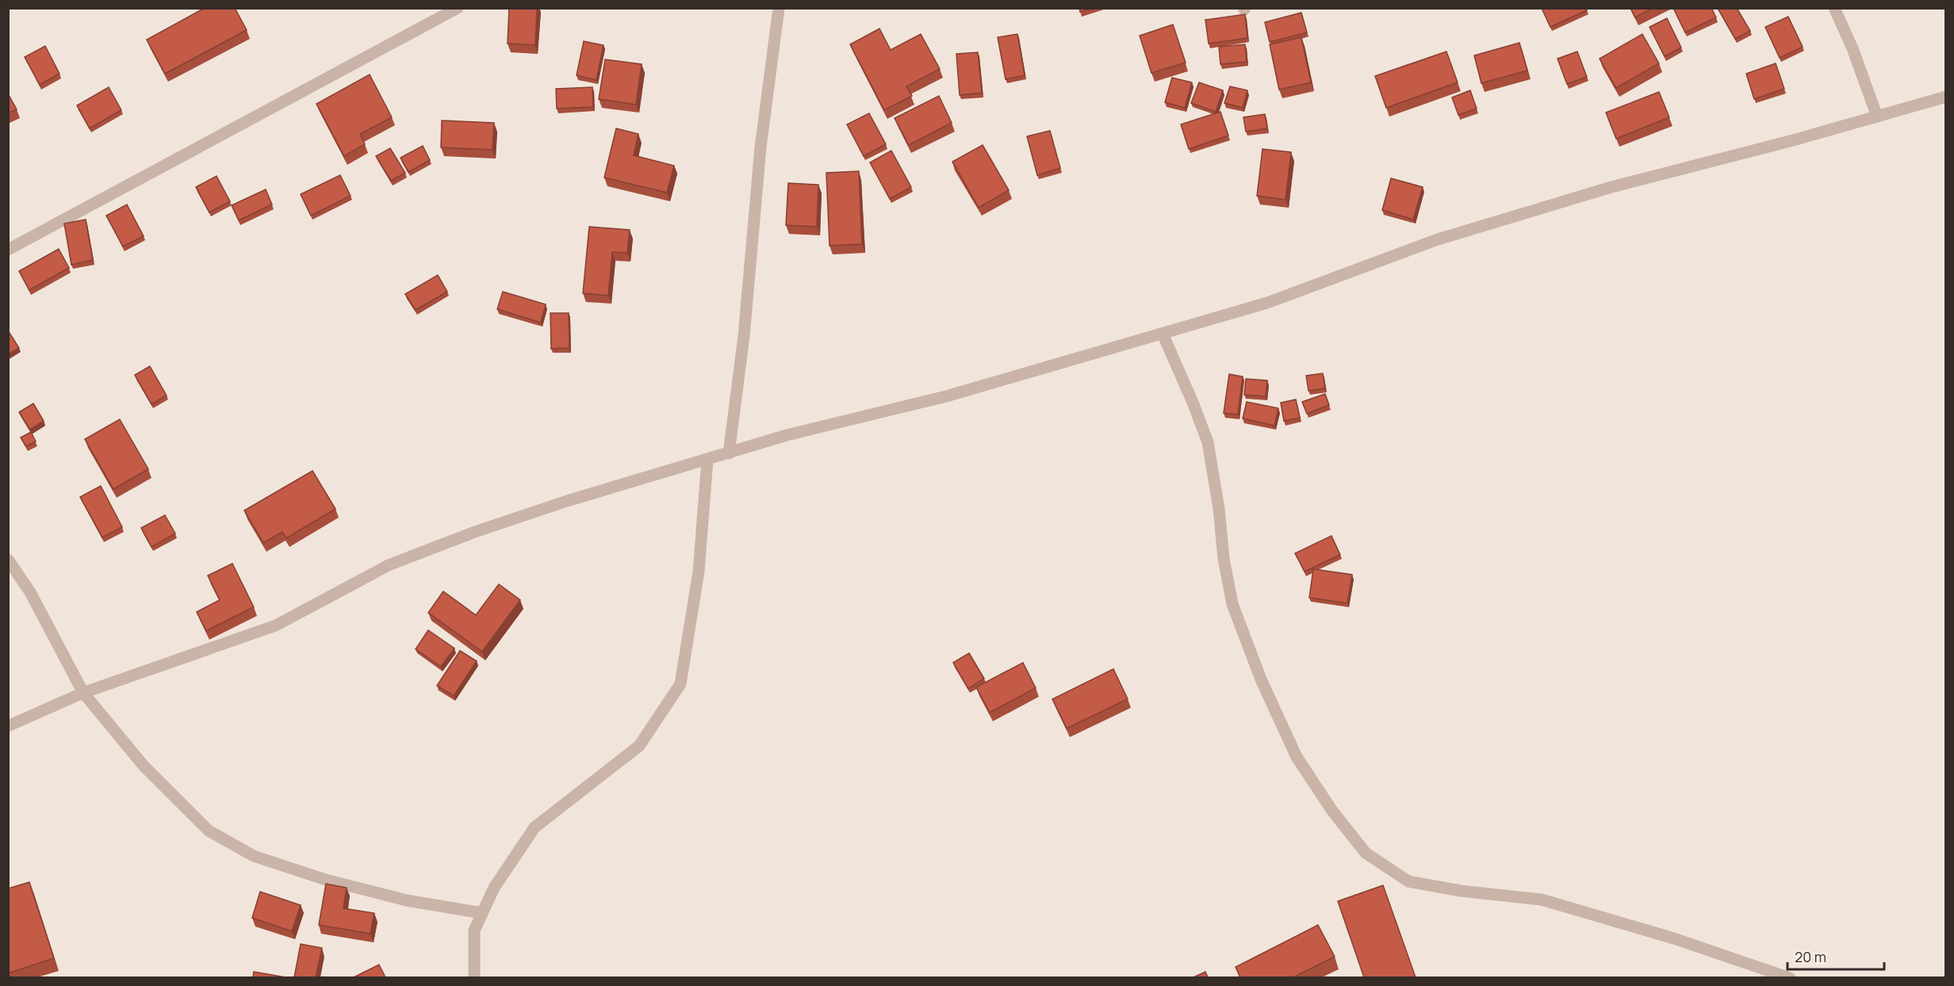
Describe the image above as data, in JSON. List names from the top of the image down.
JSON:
{
  "scale_bar": "20 m"
}
